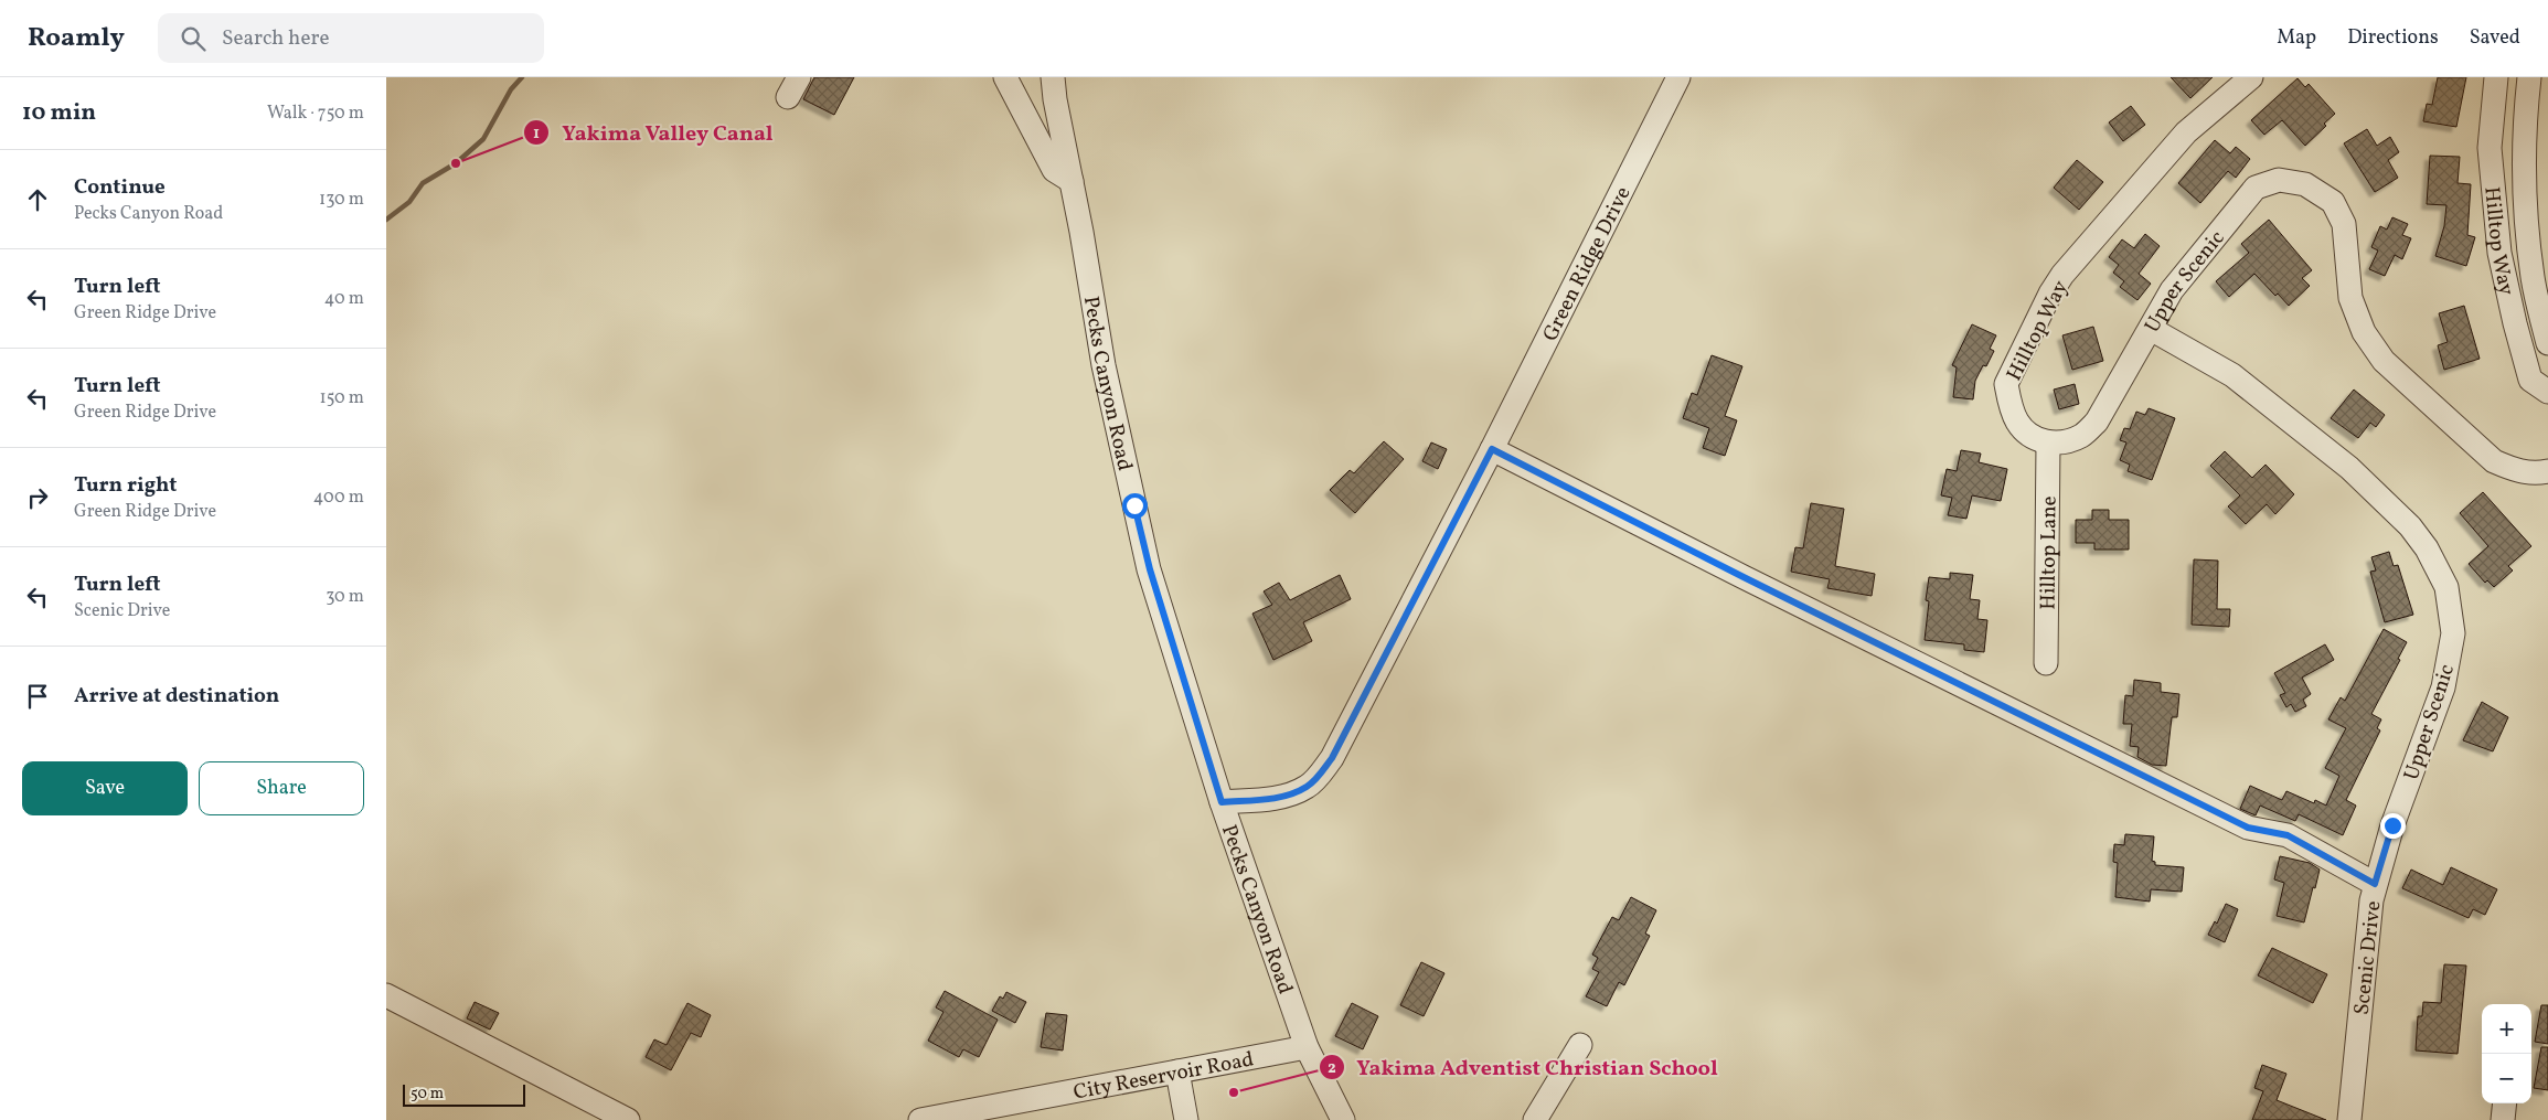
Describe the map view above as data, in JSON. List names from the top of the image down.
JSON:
{
  "streets": {
    "street": [
      "Hilltop Way",
      "Green Ridge Drive",
      "Upper Scenic",
      "Pecks Canyon Road",
      "Hilltop Lane",
      "Scenic Drive",
      "City Reservoir Road"
    ]
  },
  "crossings": [
    ["Hilltop Way", "Hilltop Lane"],
    ["Green Ridge Drive", "Pecks Canyon Road"],
    ["Upper Scenic", "Scenic Drive"],
    ["Pecks Canyon Road", "City Reservoir Road"]
  ],
  "places": ["Yakima Valley Canal", "Yakima Adventist Christian School"],
  "scale_bar": "50 m",
  "page": {
    "header": "Roamly",
    "search": "Search here",
    "nav": ["Map", "Directions", "Saved"],
    "heading": ["10 min", "Walk · 750 m"],
    "list": [
      ["Continue", "Pecks Canyon Road", "130 m"],
      ["Turn left", "Green Ridge Drive", "40 m"],
      ["Turn left", "Green Ridge Drive", "150 m"],
      ["Turn right", "Green Ridge Drive", "400 m"],
      ["Turn left", "Scenic Drive", "30 m"],
      "Arrive at destination"
    ],
    "buttons": ["Save", "Share"],
    "map_buttons": ["+", "−"],
    "scale": "50 m"
  }
}
